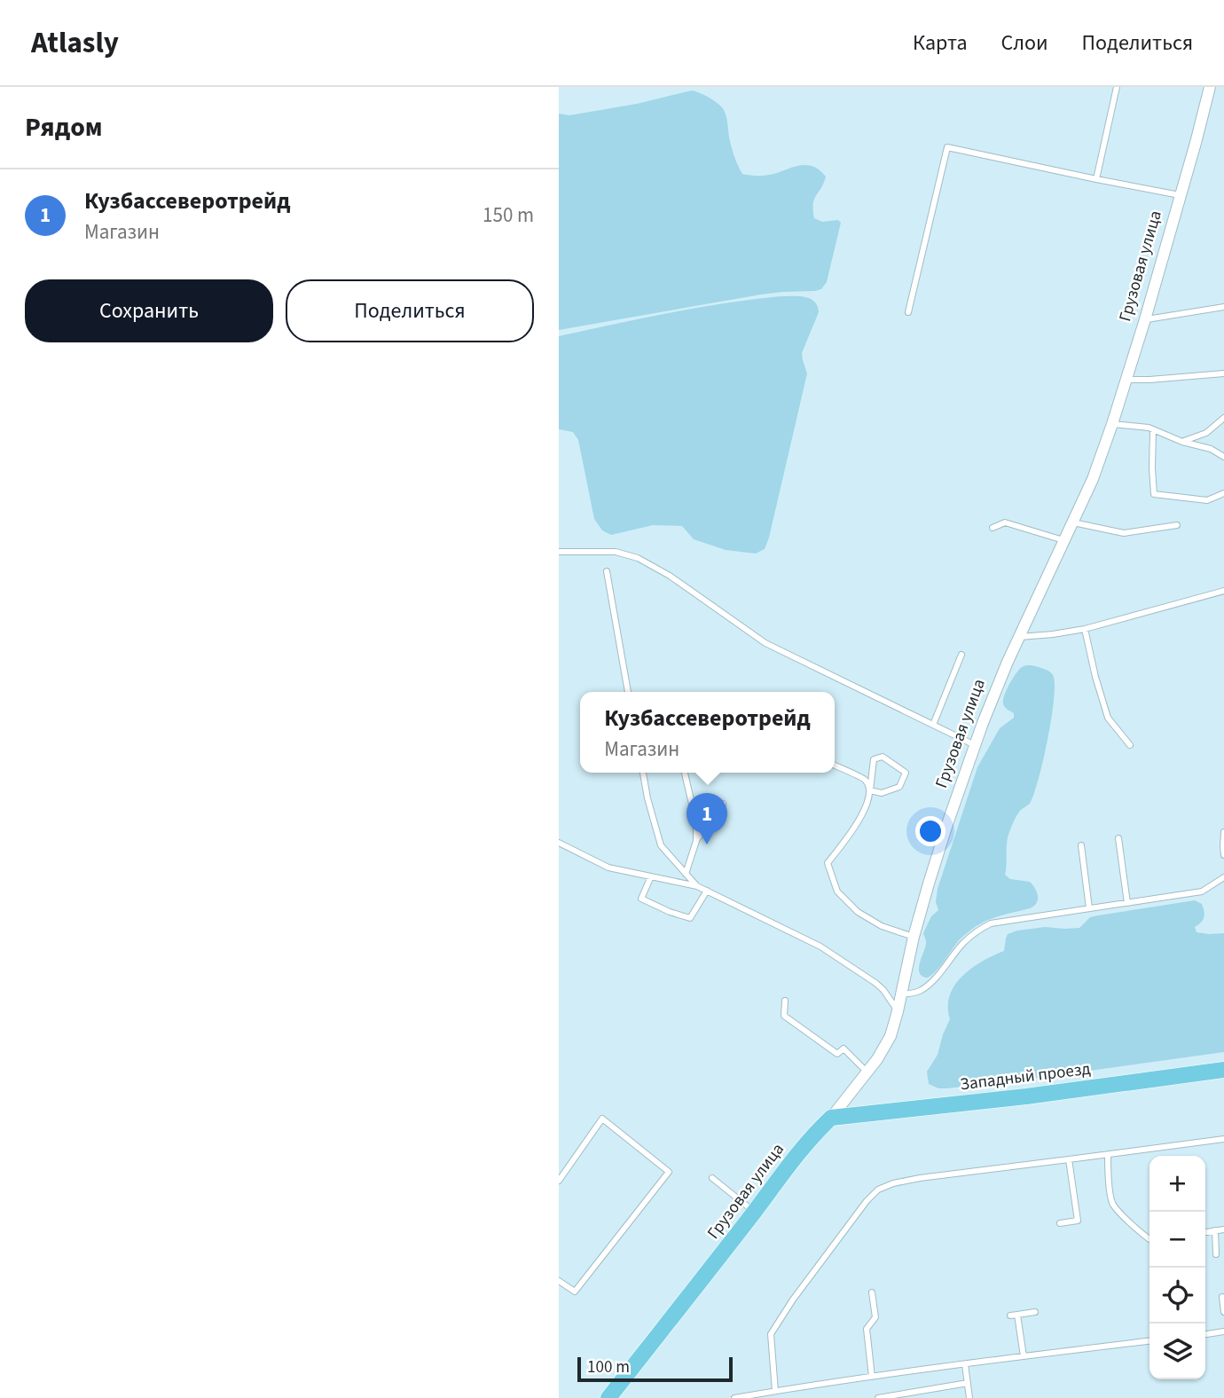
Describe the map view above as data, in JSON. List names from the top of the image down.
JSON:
{
  "streets": {
    "main road": ["Грузовая улица", "Западный проезд"]
  },
  "crossings": [
    ["Грузовая улица", "Западный проезд"]
  ],
  "scale_bar": "100 m",
  "page": {
    "header": "Atlasly",
    "nav": ["Карта", "Слои", "Поделиться"],
    "heading": "Рядом",
    "list": [
      {
        "mark": "1",
        "name": "Кузбассеверотрейд",
        "note": "Магазин",
        "value": "150 m"
      }
    ],
    "buttons": ["Сохранить", "Поделиться"],
    "popup": ["Кузбассеверотрейд", "Магазин"],
    "pins": "1",
    "map_buttons": ["+", "−"],
    "scale": "100 m"
  }
}
